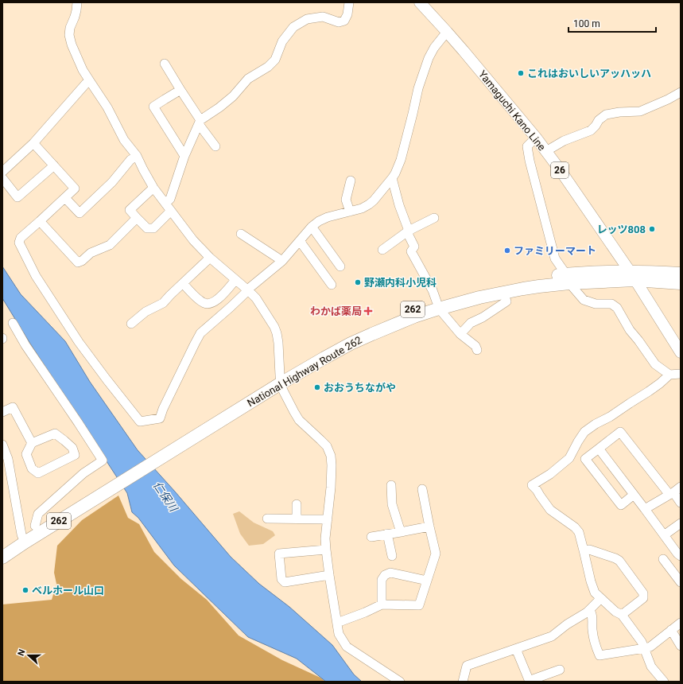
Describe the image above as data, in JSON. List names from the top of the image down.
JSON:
{
  "streets": {
    "highway": ["262", "National Highway Route 262"],
    "main road": ["Yamaguchi Kano Line", "26"]
  },
  "crossings": [
    ["Yamaguchi Kano Line", "National Highway Route 262"]
  ],
  "water": ["仁保川"],
  "places": {
    "other": [
      "これはおいしいアッハッハ",
      "レッツ808",
      "ファミリーマート",
      "野瀬内科小児科",
      "おおうちながや",
      "ベルホール山口"
    ],
    "health": ["わかば薬局"]
  },
  "scale_bar": "100 m",
  "north": "left"
}
